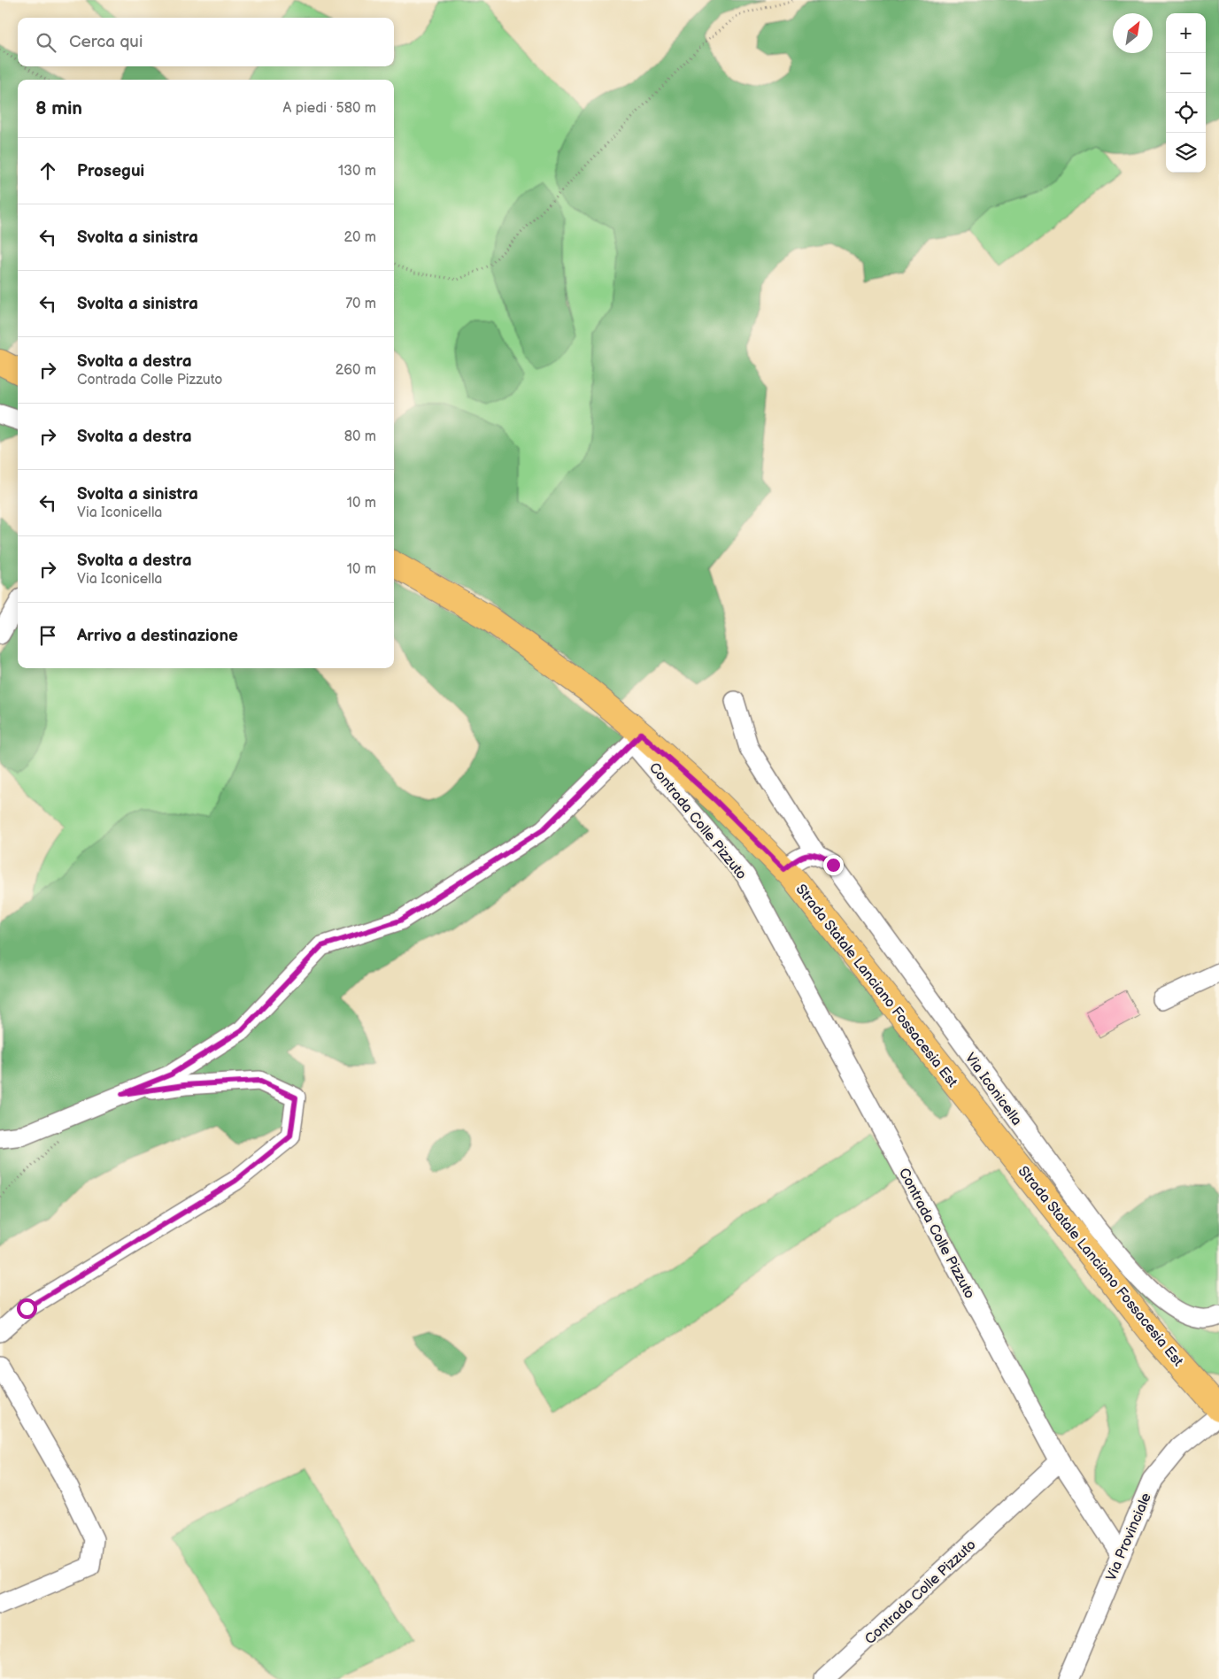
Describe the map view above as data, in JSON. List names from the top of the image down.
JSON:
{
  "streets": {
    "main road": ["Strada Statale Lanciano Fossacesia Est"],
    "street": ["Contrada Colle Pizzuto", "Via Iconicella", "Via Provinciale"]
  },
  "crossings": [
    ["Contrada Colle Pizzuto", "Strada Statale Lanciano Fossacesia Est"]
  ],
  "north": "top right",
  "page": {
    "map_buttons": ["+", "−"],
    "search": "Cerca qui",
    "heading": ["8 min", "A piedi · 580 m"],
    "list": [
      ["Prosegui", "130 m"],
      ["Svolta a sinistra", "20 m"],
      ["Svolta a sinistra", "70 m"],
      ["Svolta a destra", "Contrada Colle Pizzuto", "260 m"],
      ["Svolta a destra", "80 m"],
      ["Svolta a sinistra", "Via Iconicella", "10 m"],
      ["Svolta a destra", "Via Iconicella", "10 m"],
      "Arrivo a destinazione"
    ]
  }
}
